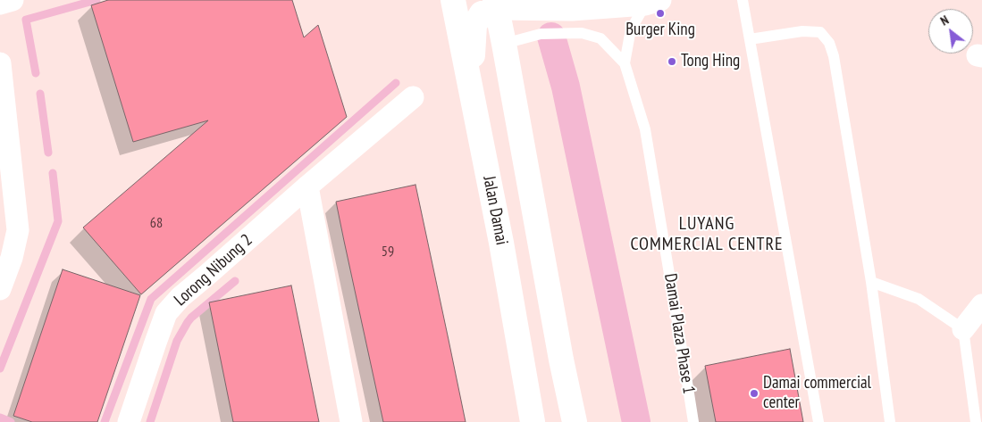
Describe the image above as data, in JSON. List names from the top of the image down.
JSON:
{
  "streets": {
    "main road": ["Jalan Damai"],
    "street": ["Lorong Nibung 2"],
    "lane": ["Damai Plaza Phase 1"]
  },
  "districts": ["LUYANG COMMERCIAL CENTRE"],
  "places": ["Burger King", "Tong Hing", "Damai commercial center"],
  "house_numbers": ["68", "59"],
  "north": "top left"
}
